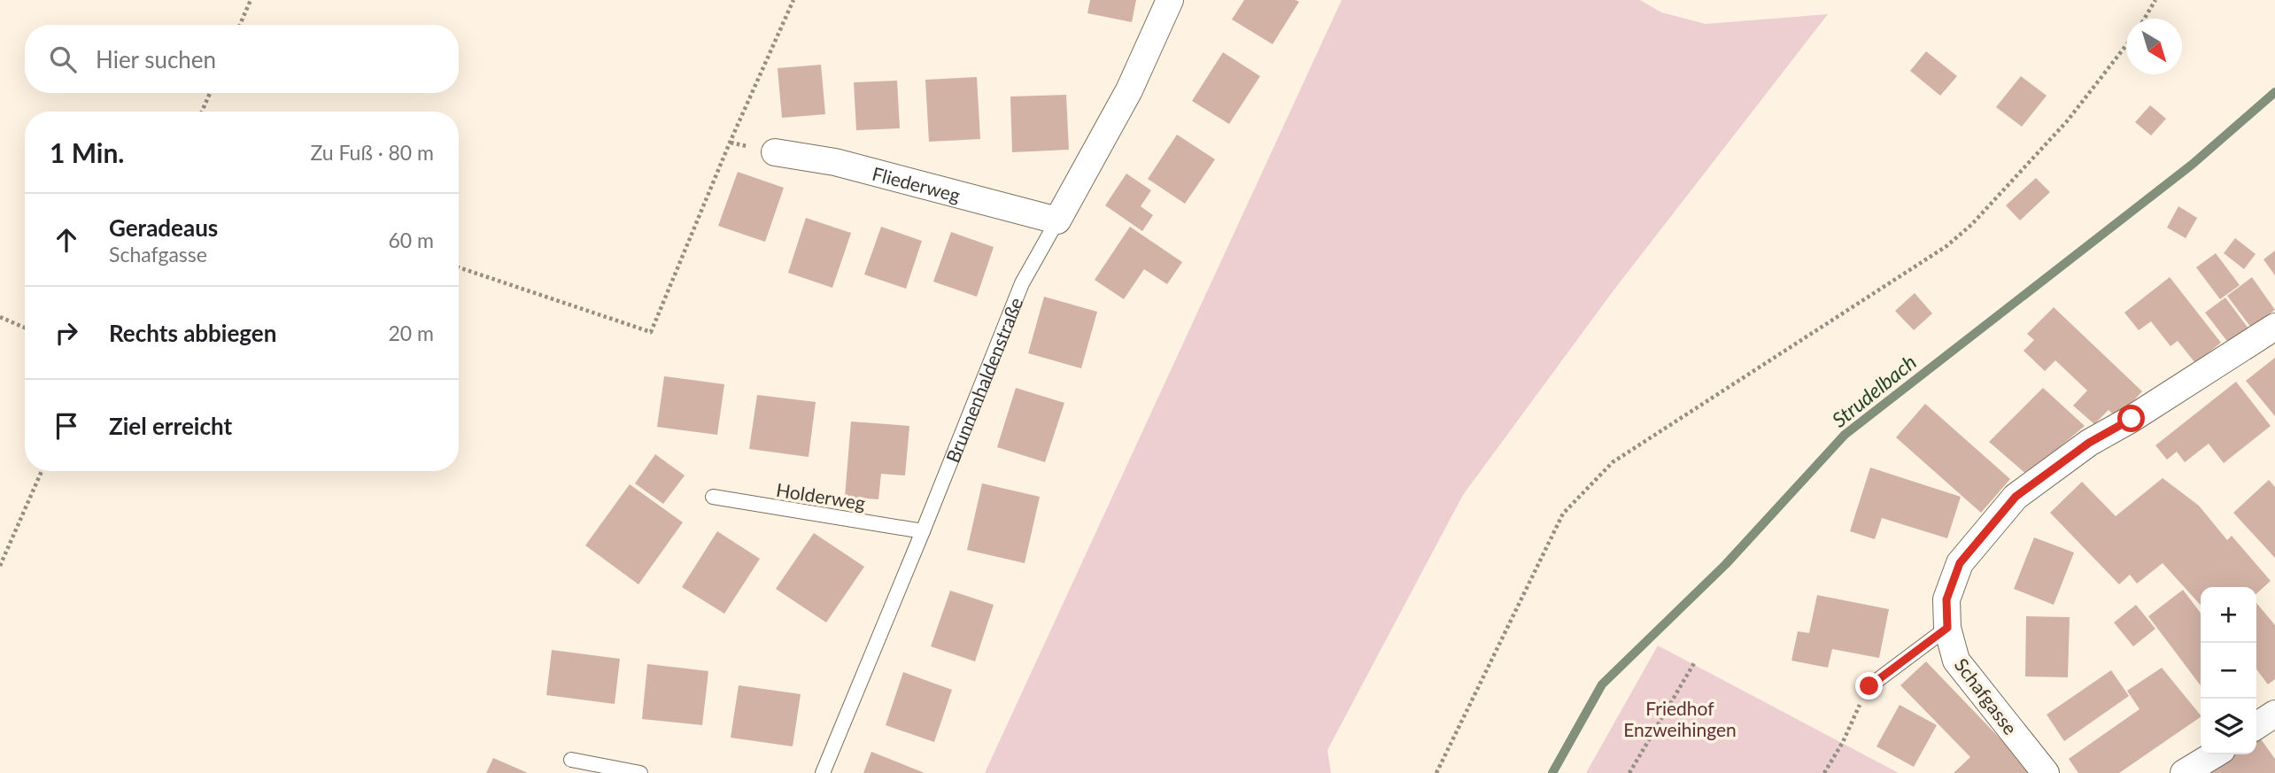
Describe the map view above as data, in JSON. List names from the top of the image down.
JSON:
{
  "streets": {
    "street": ["Fliederweg", "Brunnenhaldenstraße", "Schafgasse"],
    "lane": ["Holderweg"]
  },
  "crossings": [
    ["Fliederweg", "Brunnenhaldenstraße"],
    ["Brunnenhaldenstraße", "Holderweg"]
  ],
  "water": ["Strudelbach"],
  "parks": ["Friedhof Enzweihingen"],
  "north": "bottom right",
  "page": {
    "search": "Hier suchen",
    "heading": ["1 Min.", "Zu Fuß · 80 m"],
    "list": [
      ["Geradeaus", "Schafgasse", "60 m"],
      ["Rechts abbiegen", "20 m"],
      "Ziel erreicht"
    ],
    "map_buttons": ["+", "−"]
  }
}
